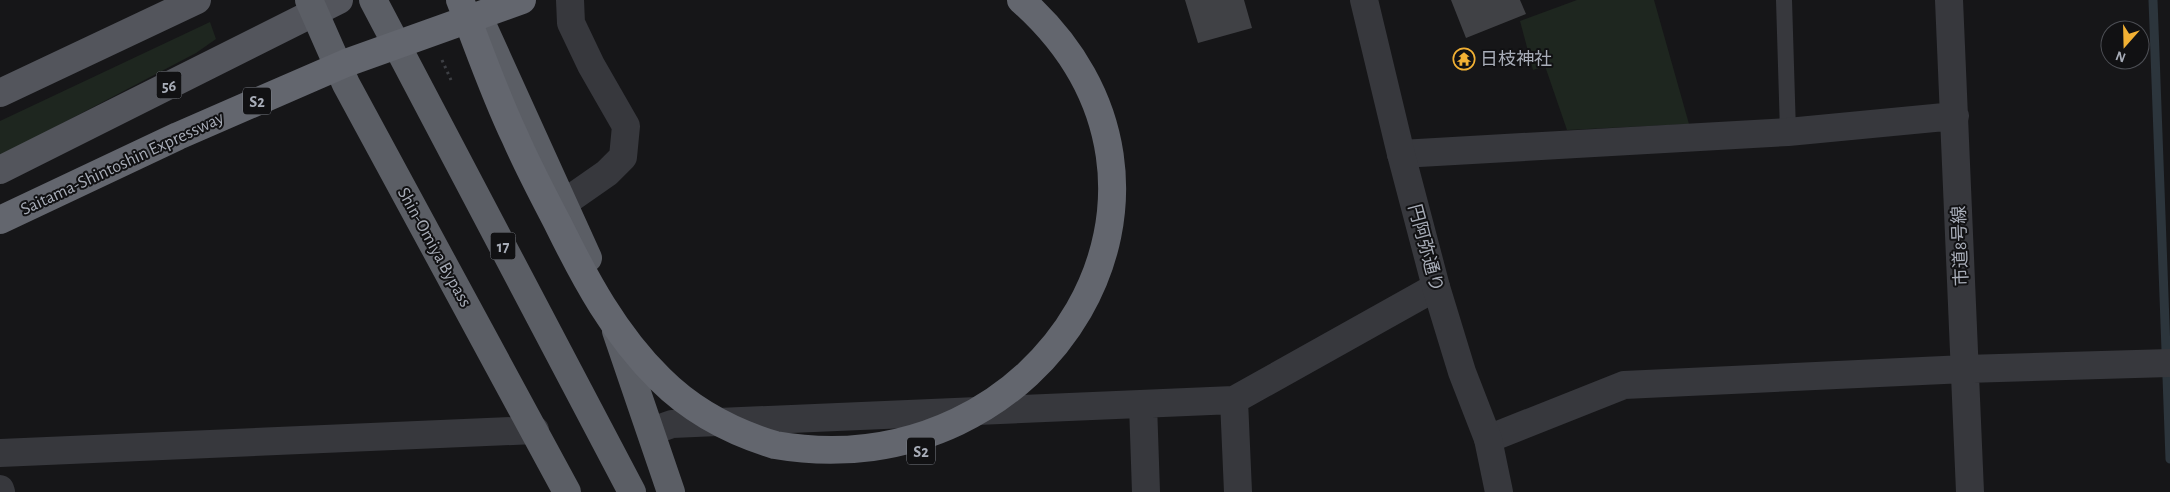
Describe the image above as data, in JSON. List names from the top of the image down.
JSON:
{
  "streets": {
    "highway": [
      "S2",
      "Saitama-Shintoshin Expressway",
      "17",
      "Shin-Omiya Bypass"
    ],
    "main road": ["56"],
    "street": ["市道8号線", "円阿弥通り"]
  },
  "crossings": [
    ["56", "Shin-Omiya Bypass"]
  ],
  "places": {
    "temple": ["日枝神社"]
  },
  "north": "bottom"
}
